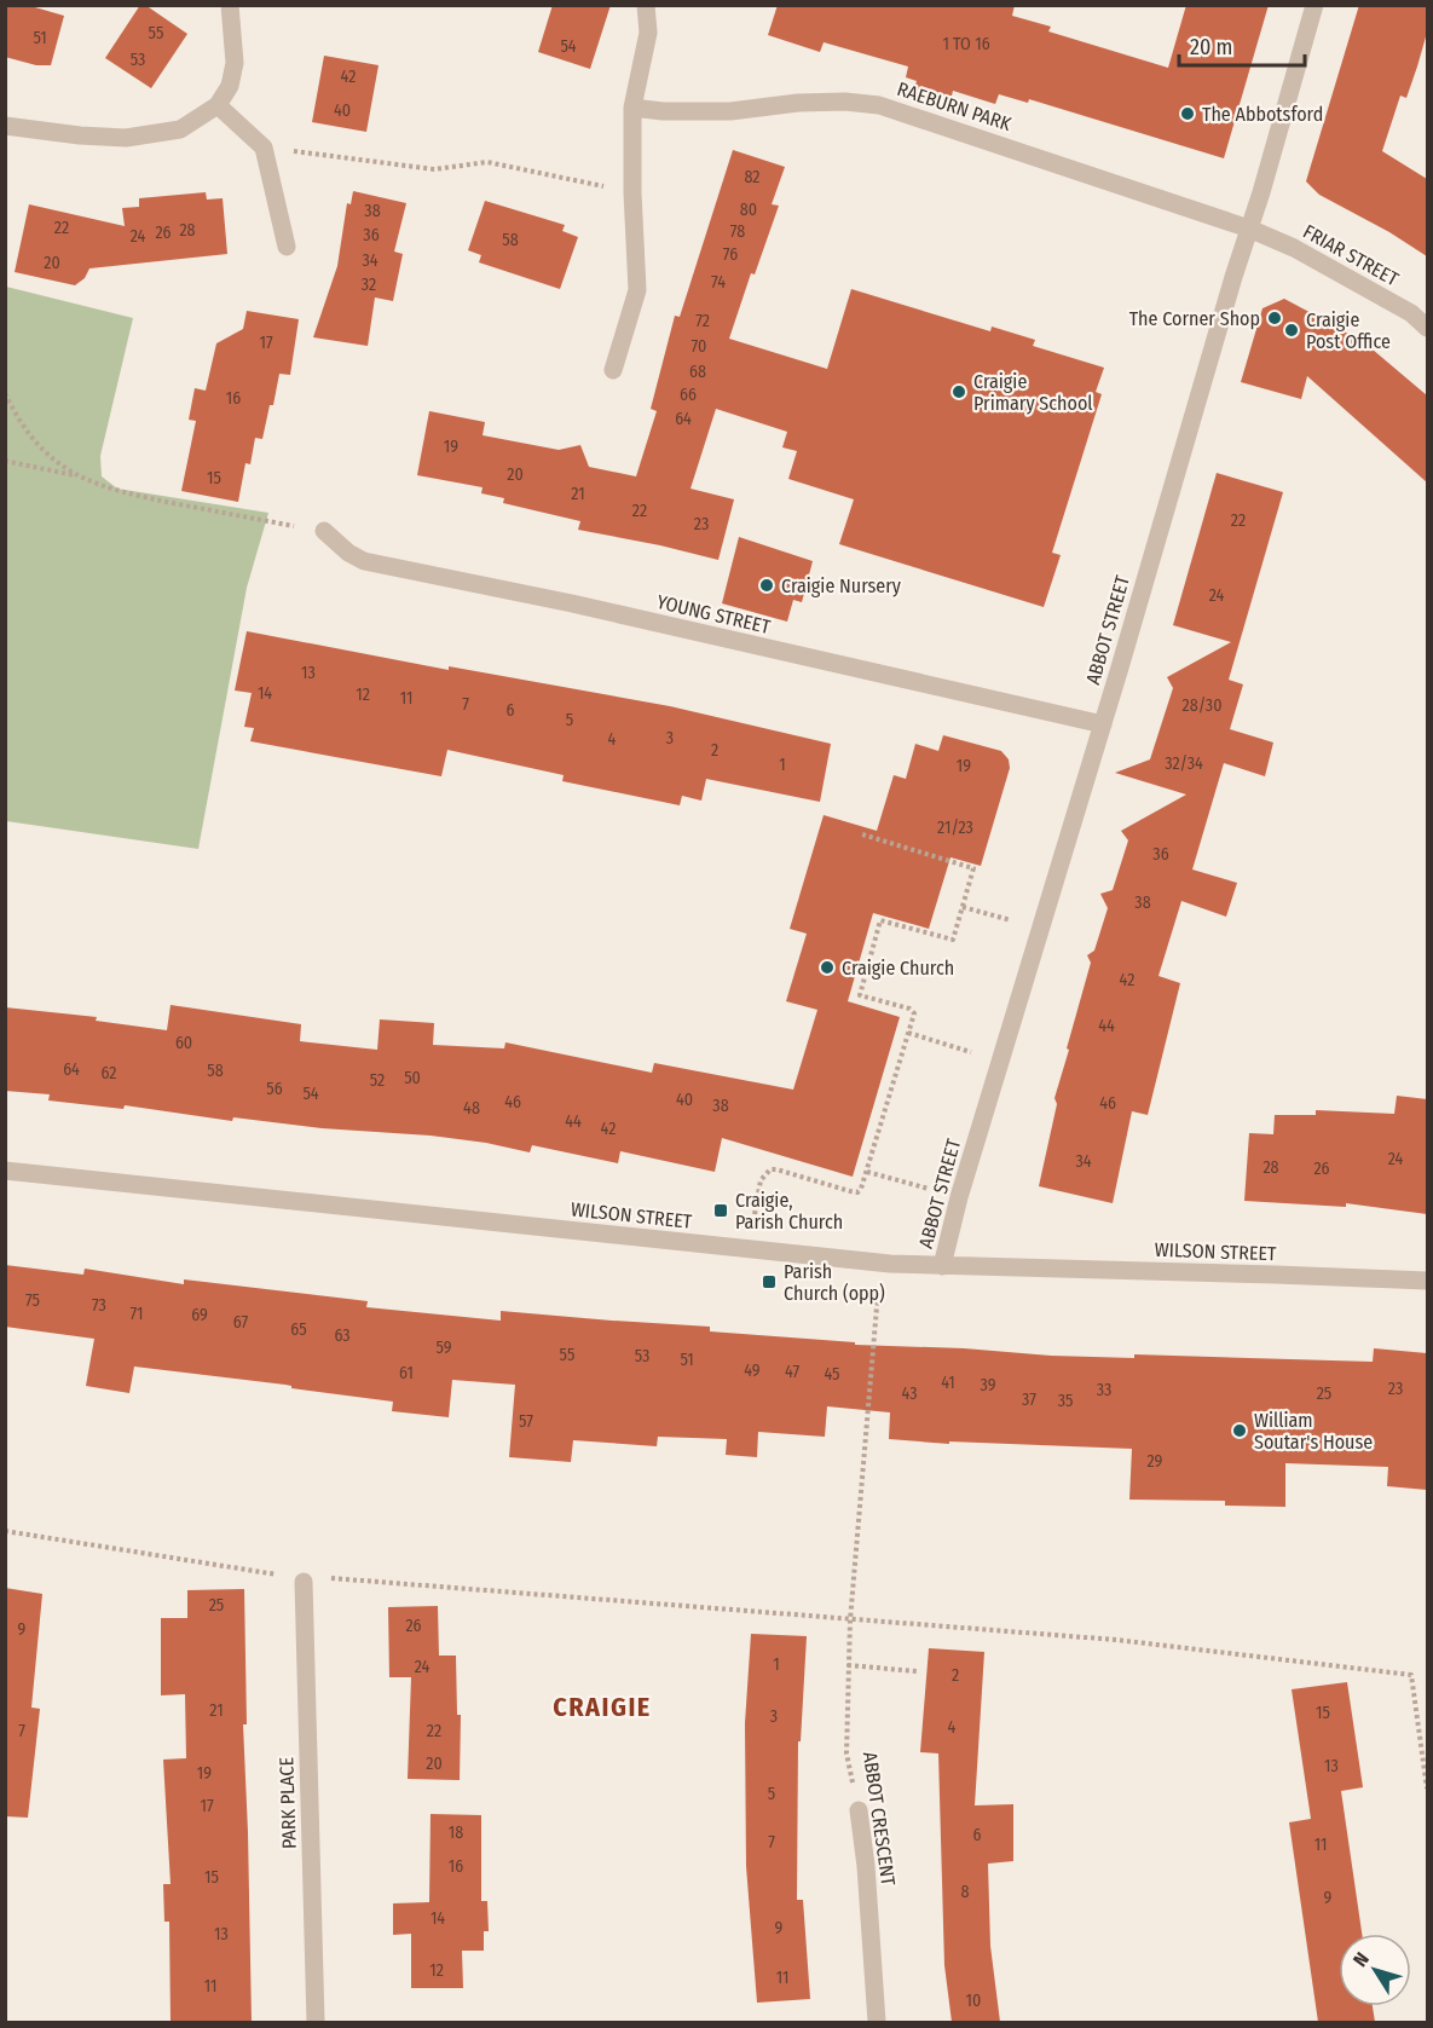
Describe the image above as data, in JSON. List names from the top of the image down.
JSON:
{
  "streets": {
    "street": [
      "RAEBURN PARK",
      "FRIAR STREET",
      "YOUNG STREET",
      "ABBOT STREET",
      "WILSON STREET",
      "PARK PLACE",
      "ABBOT CRESCENT"
    ]
  },
  "crossings": [
    ["RAEBURN PARK", "FRIAR STREET"],
    ["RAEBURN PARK", "ABBOT STREET"],
    ["FRIAR STREET", "ABBOT STREET"],
    ["YOUNG STREET", "ABBOT STREET"],
    ["ABBOT STREET", "WILSON STREET"],
    ["WILSON STREET", "ABBOT CRESCENT"]
  ],
  "districts": ["CRAIGIE"],
  "places": {
    "other": [
      "The Abbotsford",
      "The Corner Shop",
      "Craigie Post Office",
      "Craigie Primary School",
      "Craigie Nursery",
      "Craigie Church",
      "William Soutar's House"
    ],
    "transit": ["Craigie, Parish Church", "Parish Church (opp)"]
  },
  "house_numbers": [
    "55",
    "51",
    "1 TO 16",
    "54",
    "53",
    "42",
    "40",
    "82",
    "80",
    "38",
    "22",
    "28",
    "78",
    "26",
    "36",
    "24",
    "58",
    "76",
    "34",
    "20",
    "74",
    "32",
    "72",
    "17",
    "70",
    "68",
    "66",
    "16",
    "64",
    "19",
    "20",
    "15",
    "21",
    "22",
    "22",
    "23",
    "24",
    "13",
    "14",
    "12",
    "11",
    "7",
    "28/30",
    "6",
    "5",
    "3",
    "4",
    "2",
    "32/34",
    "1",
    "19",
    "21/23",
    "36",
    "38",
    "42",
    "44",
    "60",
    "64",
    "58",
    "62",
    "50",
    "52",
    "56",
    "54",
    "40",
    "46",
    "46",
    "38",
    "48",
    "44",
    "42",
    "24",
    "34",
    "28",
    "26",
    "75",
    "73",
    "71",
    "69",
    "67",
    "65",
    "63",
    "59",
    "55",
    "53",
    "51",
    "49",
    "47",
    "61",
    "45",
    "41",
    "39",
    "23",
    "33",
    "43",
    "25",
    "37",
    "35",
    "57",
    "29",
    "25",
    "26",
    "9",
    "1",
    "24",
    "2",
    "21",
    "15",
    "3",
    "4",
    "7",
    "22",
    "20",
    "13",
    "19",
    "5",
    "17",
    "18",
    "6",
    "7",
    "11",
    "16",
    "15",
    "8",
    "9",
    "14",
    "9",
    "13",
    "12",
    "11",
    "11",
    "10"
  ],
  "scale_bar": "20 m",
  "north": "top left"
}
